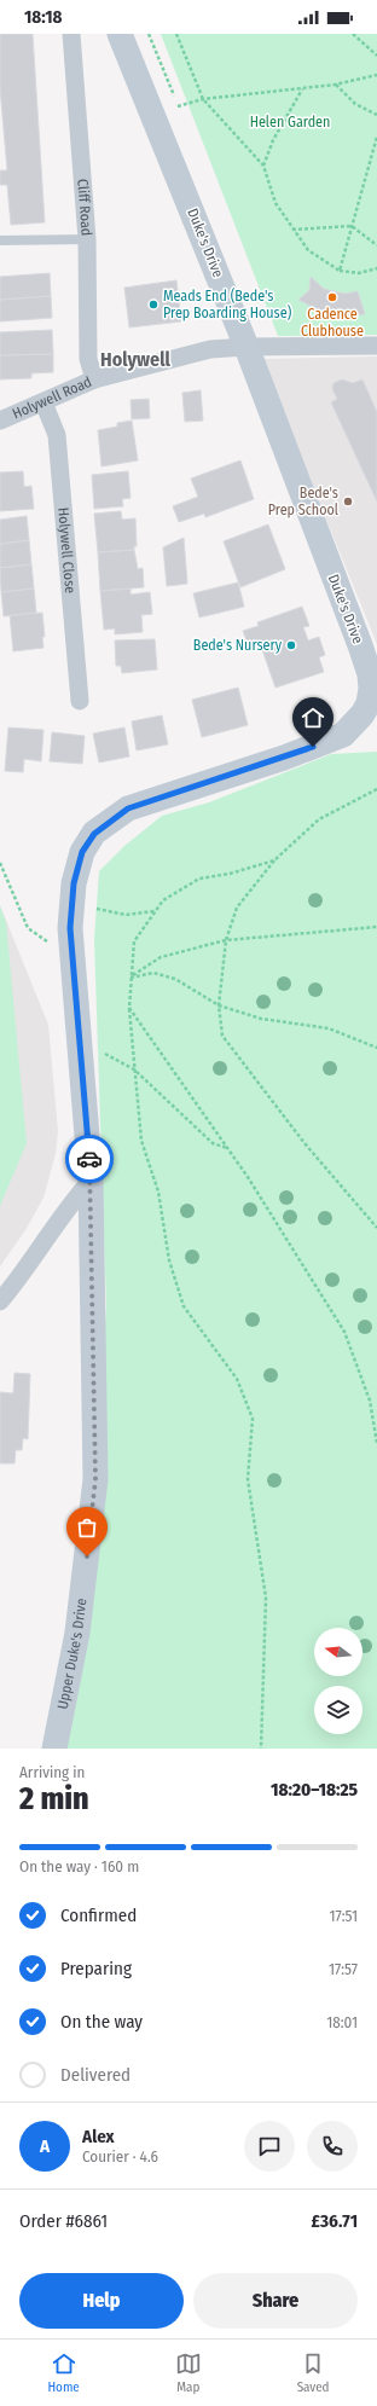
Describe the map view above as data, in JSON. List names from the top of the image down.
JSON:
{
  "streets": {
    "main road": ["Duke's Drive", "Upper Duke's Drive"],
    "street": ["Cliff Road", "Holywell Road", "Holywell Close"]
  },
  "crossings": [
    ["Cliff Road", "Holywell Road"],
    ["Duke's Drive", "Holywell Road"],
    ["Duke's Drive", "Upper Duke's Drive"],
    ["Holywell Road", "Holywell Close"]
  ],
  "districts": ["Holywell"],
  "parks": ["Helen Garden"],
  "places": [
    "Cadence Clubhouse",
    "Meads End (Bede's Prep Boarding House)",
    "Bede's Prep School",
    "Bede's Nursery"
  ],
  "north": "left",
  "page": {
    "status": "18:18",
    "heading": ["2 min", "Arriving in", "18:20–18:25"],
    "panel": [
      "Alex",
      "Courier · 4.6",
      "Order #6861",
      "£36.71"
    ],
    "bar": "On the way · 160 m",
    "list": [
      ["Confirmed", "17:51"],
      ["Preparing", "17:57"],
      ["On the way", "18:01"],
      "Delivered"
    ],
    "round": "A",
    "buttons": ["Help", "Share"],
    "tabs": ["Home", "Map", "Saved"]
  }
}
